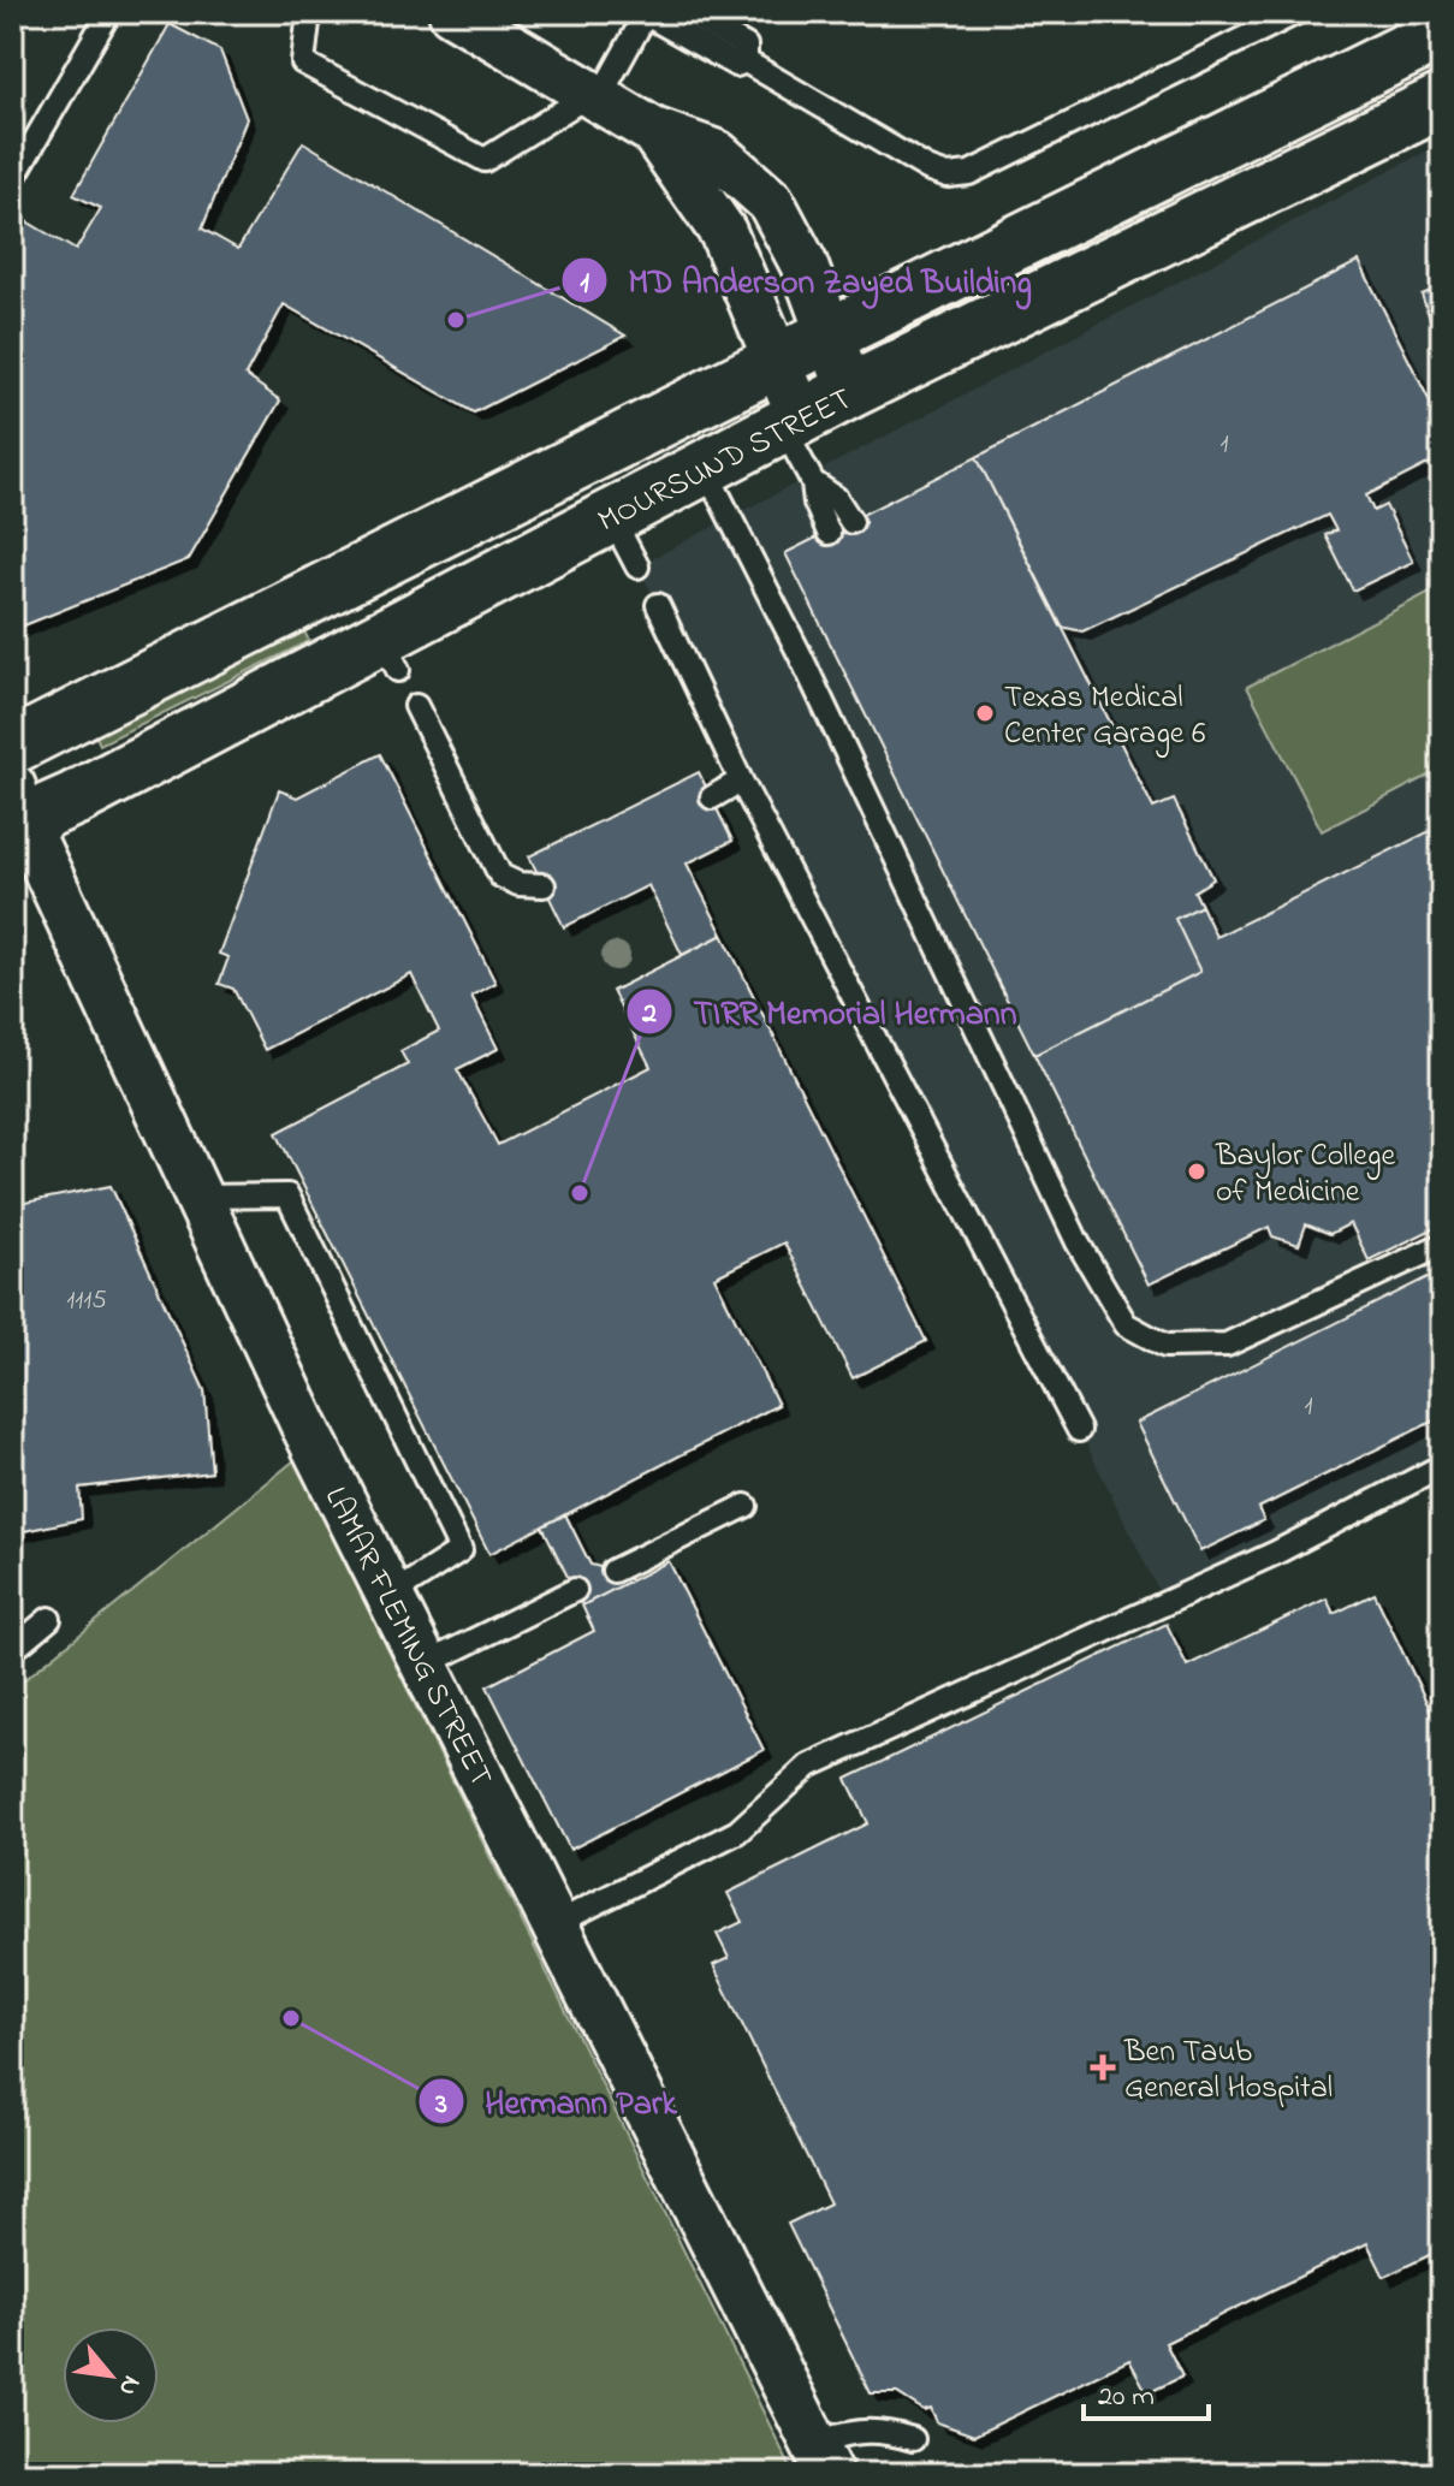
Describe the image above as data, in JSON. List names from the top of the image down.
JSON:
{
  "streets": {
    "street": ["MOURSUND STREET", "LAMAR FLEMING STREET"]
  },
  "crossings": [
    ["MOURSUND STREET", "LAMAR FLEMING STREET"]
  ],
  "places": {
    "other": [
      "MD Anderson Zayed Building",
      "Texas Medical Center Garage 6",
      "Baylor College of Medicine",
      "TIRR Memorial Hermann",
      "Hermann Park"
    ],
    "health": ["Ben Taub General Hospital"]
  },
  "house_numbers": ["1", "1115", "1"],
  "scale_bar": "20 m",
  "north": "bottom right"
}
